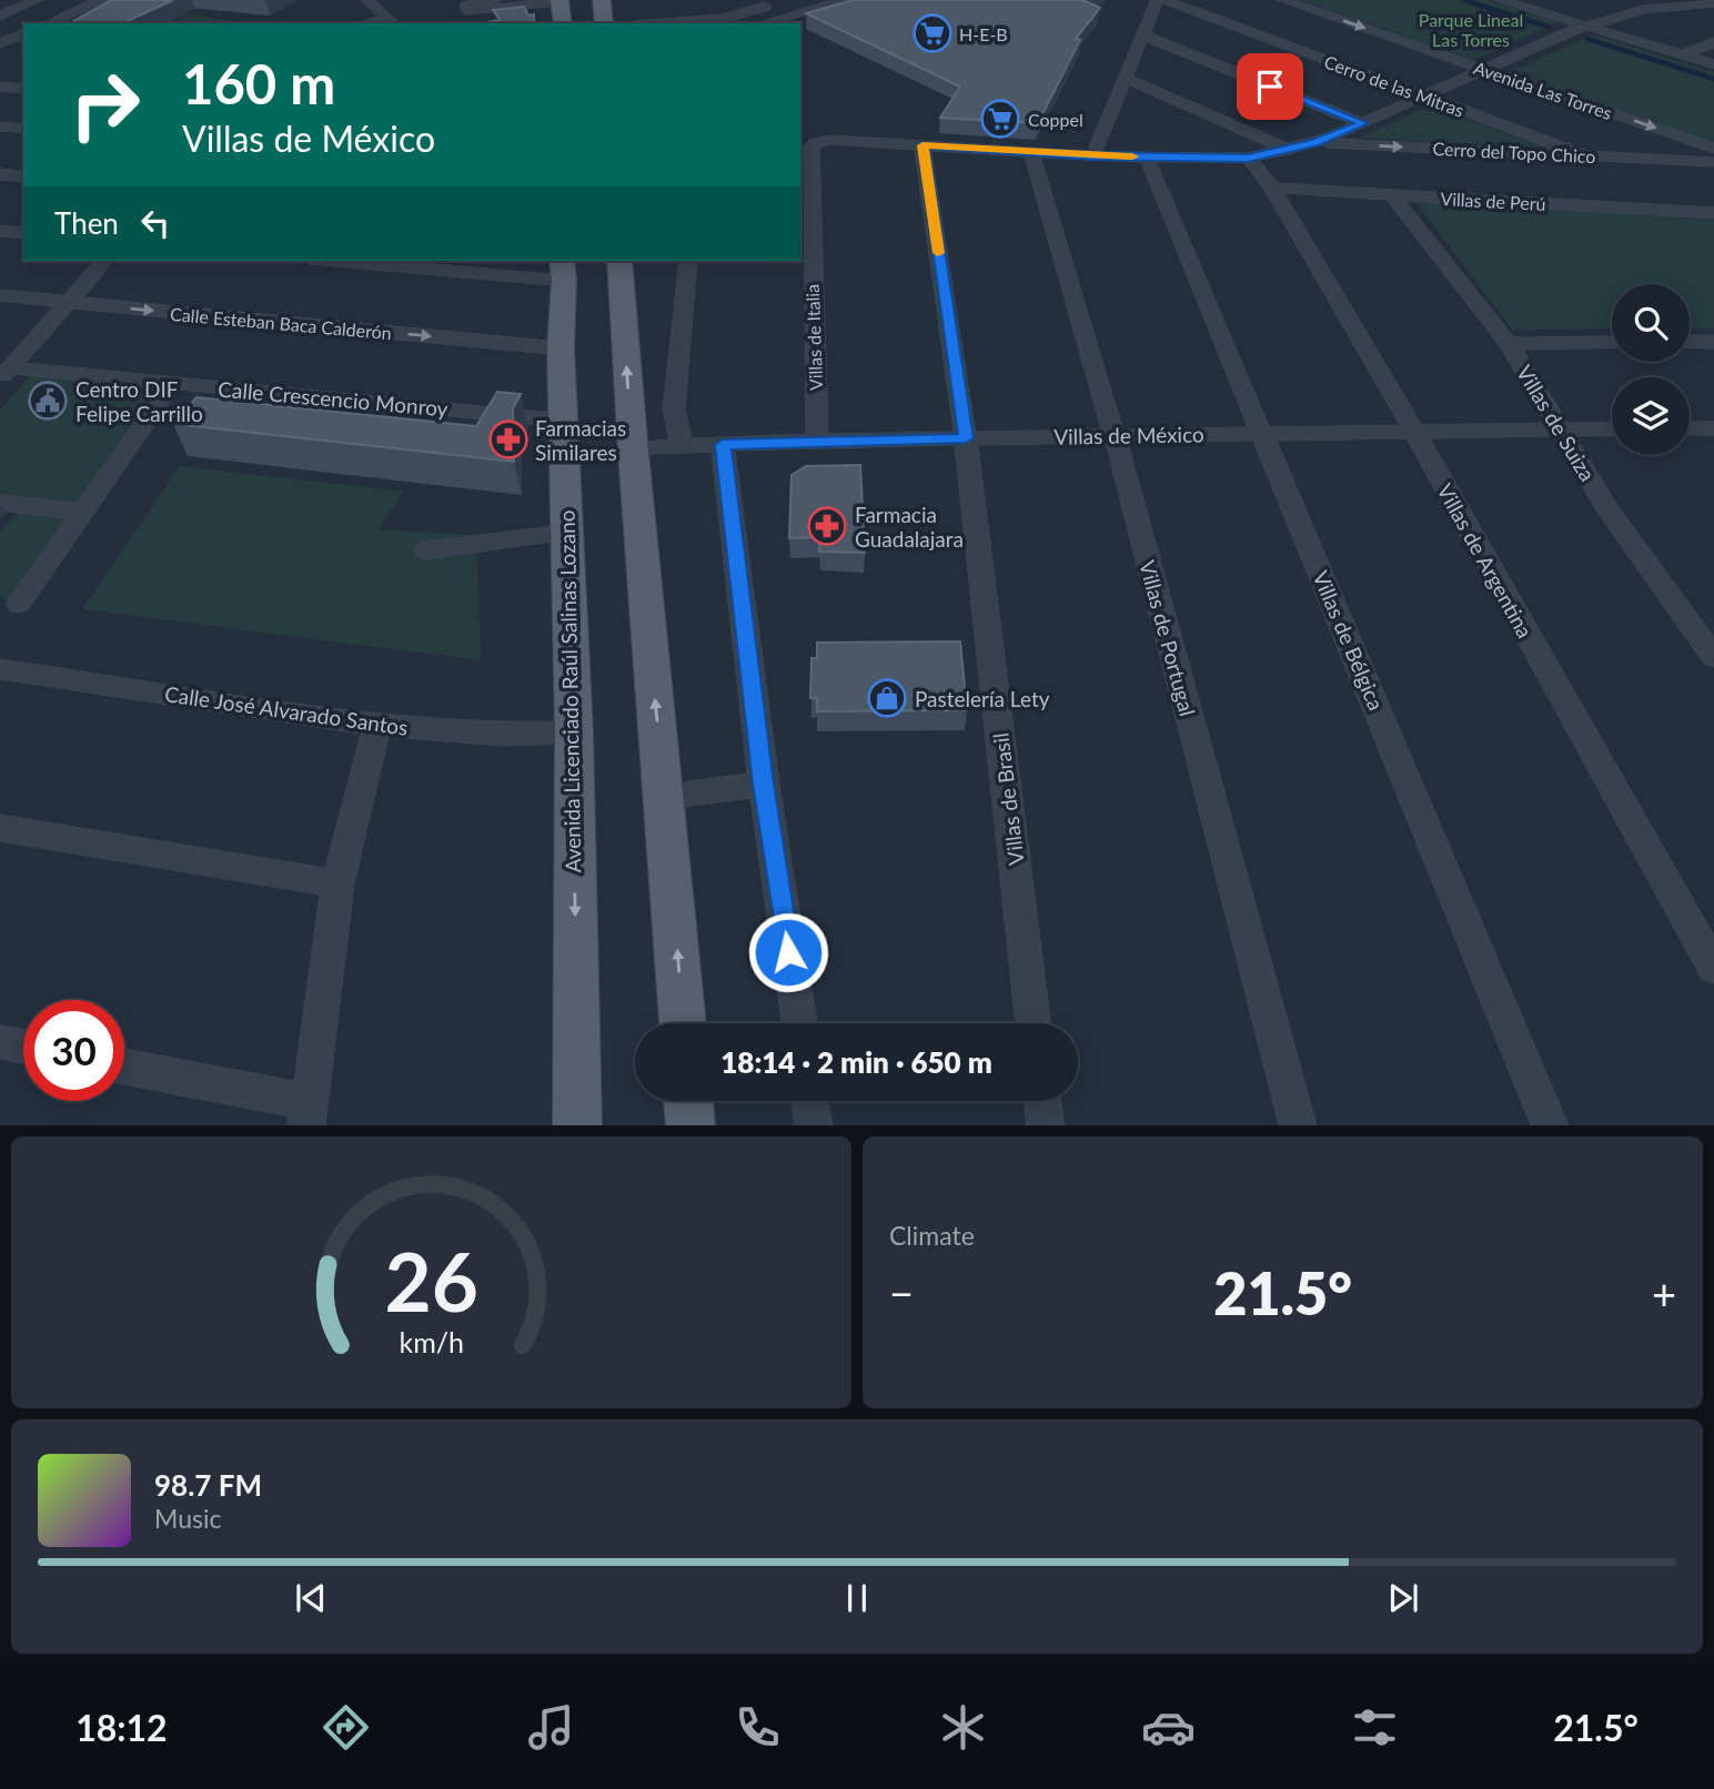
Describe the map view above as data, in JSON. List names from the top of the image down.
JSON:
{
  "streets": {
    "main road": ["Avenida Licenciado Raúl Salinas Lozano"],
    "street": [
      "Cerro de las Mitras",
      "Avenida Las Torres",
      "Cerro del Topo Chico",
      "Villas de Perú",
      "Calle Esteban Baca Calderón",
      "Villas de Italia",
      "Calle Crescencio Monroy",
      "Villas de Suiza",
      "Villas de México",
      "Villas de Argentina",
      "Villas de Portugal",
      "Villas de Bélgica",
      "Calle José Alvarado Santos",
      "Villas de Brasil"
    ]
  },
  "crossings": [
    ["Cerro de las Mitras", "Cerro del Topo Chico"],
    ["Villas de Perú", "Villas de Suiza"],
    ["Villas de Perú", "Villas de Argentina"],
    ["Calle Esteban Baca Calderón", "Avenida Licenciado Raúl Salinas Lozano"],
    ["Villas de Italia", "Villas de México"],
    ["Villas de Italia", "Villas de Brasil"],
    ["Calle Crescencio Monroy", "Avenida Licenciado Raúl Salinas Lozano"],
    ["Villas de Suiza", "Villas de México"],
    ["Villas de México", "Villas de Argentina"],
    ["Villas de México", "Villas de Portugal"],
    ["Villas de México", "Villas de Bélgica"],
    ["Villas de México", "Villas de Brasil"],
    ["Avenida Licenciado Raúl Salinas Lozano", "Calle José Alvarado Santos"]
  ],
  "parks": ["Parque Lineal Las Torres"],
  "places": {
    "supermarket": ["H-E-B", "Coppel"],
    "public building": ["Centro DIF Felipe Carrillo"],
    "pharmacy": ["Farmacias Similares", "Farmacia Guadalajara"],
    "shop": ["Pastelería Lety"]
  },
  "page": {
    "turn": ["160 m", "Villas de México"],
    "then": "Then",
    "limit": "30",
    "trip": "18:14 · 2 min · 650 m",
    "tile": "Climate",
    "heat": ["−", "21.5°", "+"],
    "song": ["98.7 FM", "Music"],
    "tabs": ["18:12", "21.5°"],
    "gauge": ["26", "km/h"]
  }
}
